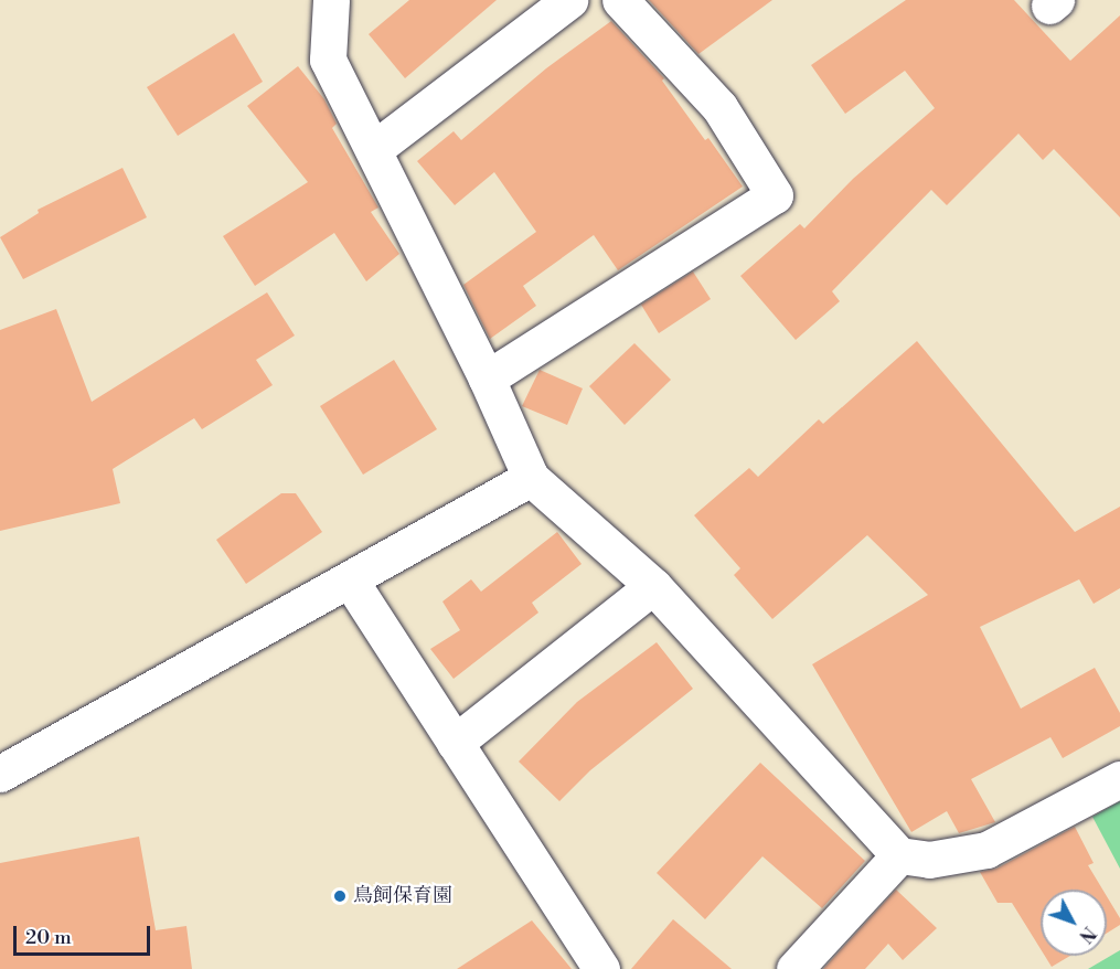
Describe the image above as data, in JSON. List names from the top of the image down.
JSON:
{
  "places": ["鳥飼保育園"],
  "scale_bar": "20 m",
  "north": "bottom right"
}
